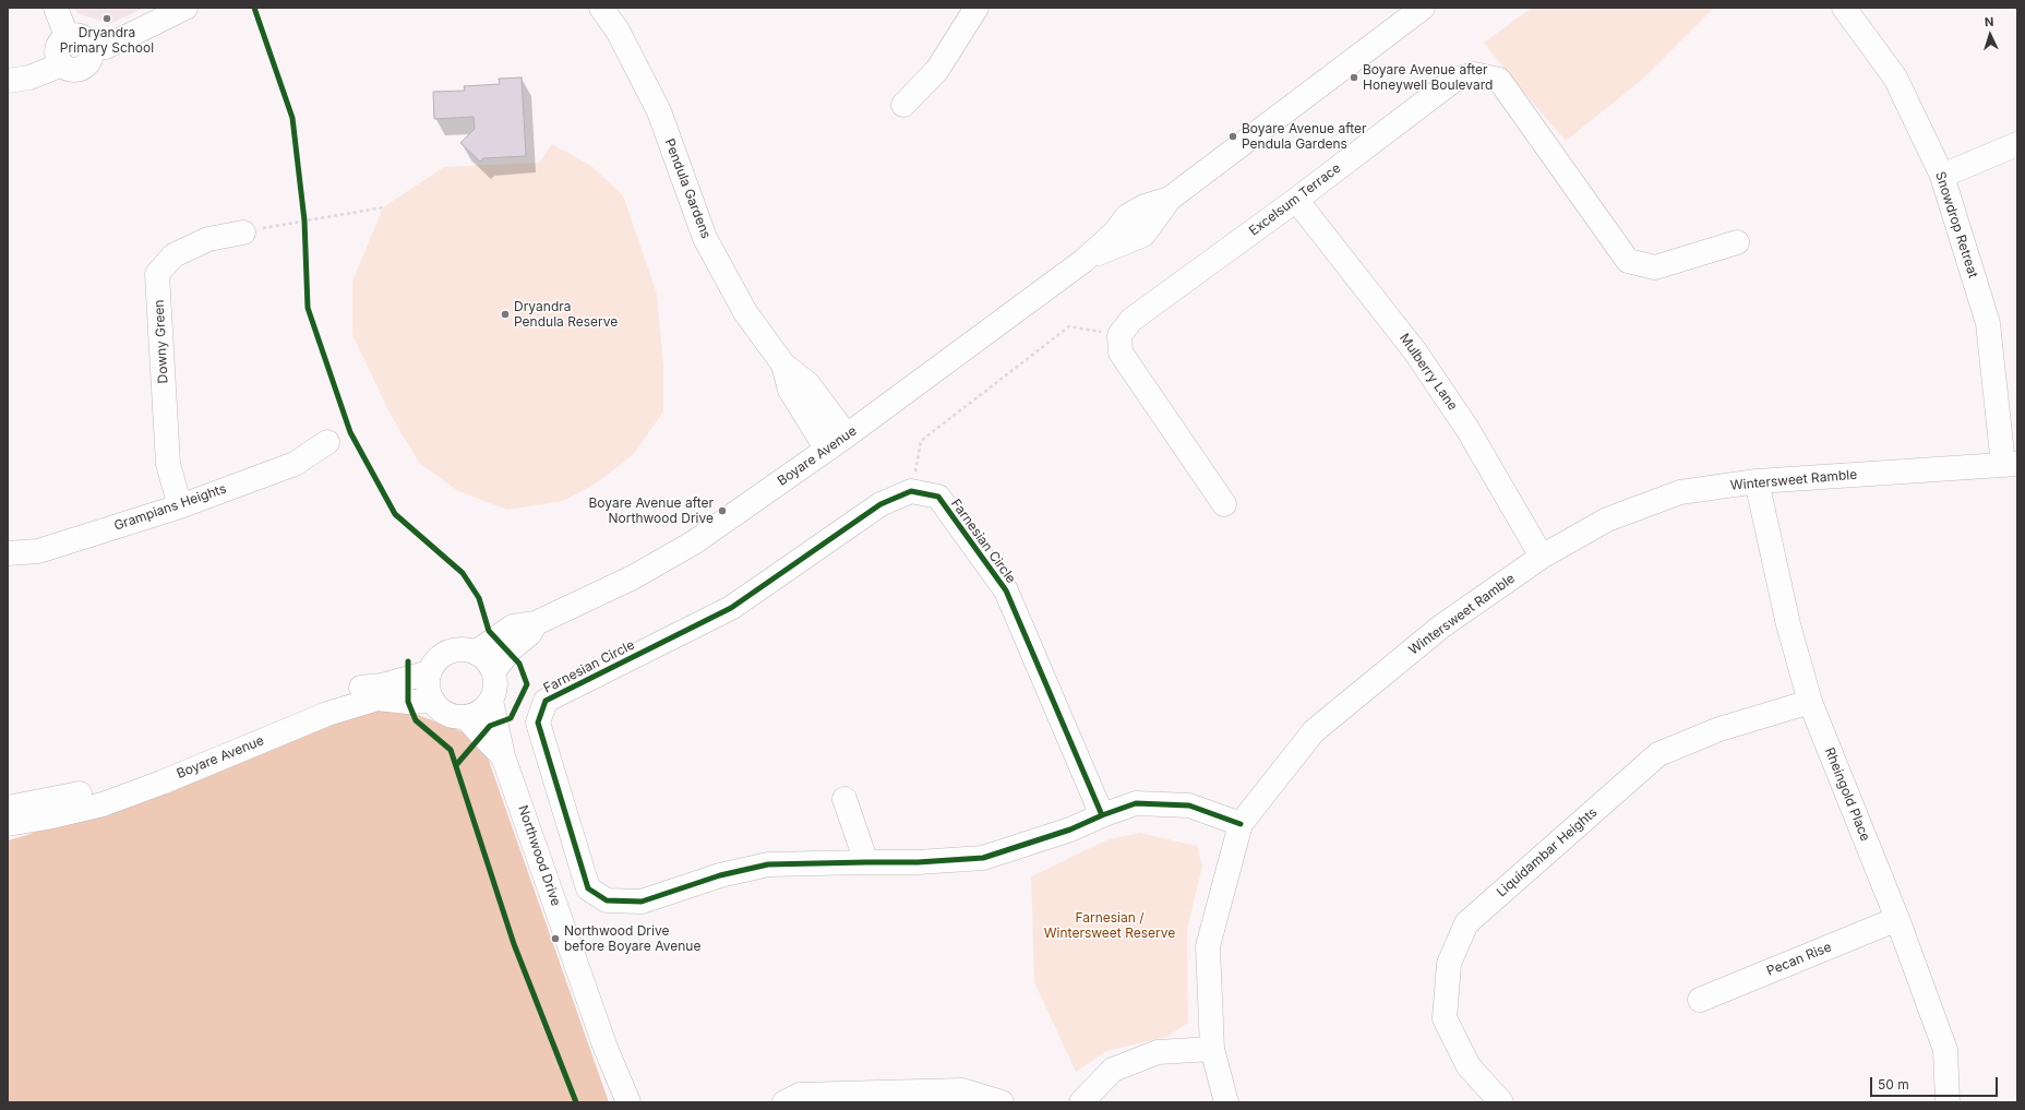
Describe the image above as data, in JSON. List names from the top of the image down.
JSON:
{
  "streets": {
    "street": [
      "Pendula Gardens",
      "Excelsum Terrace",
      "Snowdrop Retreat",
      "Downy Green",
      "Mulberry Lane",
      "Boyare Avenue",
      "Wintersweet Ramble",
      "Grampians Heights",
      "Farnesian Circle",
      "Rheingold Place",
      "Liquidambar Heights",
      "Northwood Drive",
      "Pecan Rise"
    ]
  },
  "crossings": [
    ["Pendula Gardens", "Boyare Avenue"],
    ["Excelsum Terrace", "Mulberry Lane"],
    ["Snowdrop Retreat", "Wintersweet Ramble"],
    ["Downy Green", "Grampians Heights"],
    ["Mulberry Lane", "Wintersweet Ramble"],
    ["Boyare Avenue", "Northwood Drive"],
    ["Wintersweet Ramble", "Farnesian Circle"],
    ["Wintersweet Ramble", "Rheingold Place"],
    ["Rheingold Place", "Liquidambar Heights"],
    ["Rheingold Place", "Pecan Rise"]
  ],
  "parks": ["Farnesian / Wintersweet Reserve"],
  "places": [
    "Dryandra Primary School",
    "Boyare Avenue after Honeywell Boulevard",
    "Boyare Avenue after Pendula Gardens",
    "Dryandra Pendula Reserve",
    "Boyare Avenue after Northwood Drive",
    "Northwood Drive before Boyare Avenue"
  ],
  "scale_bar": "50 m",
  "north": "top"
}
